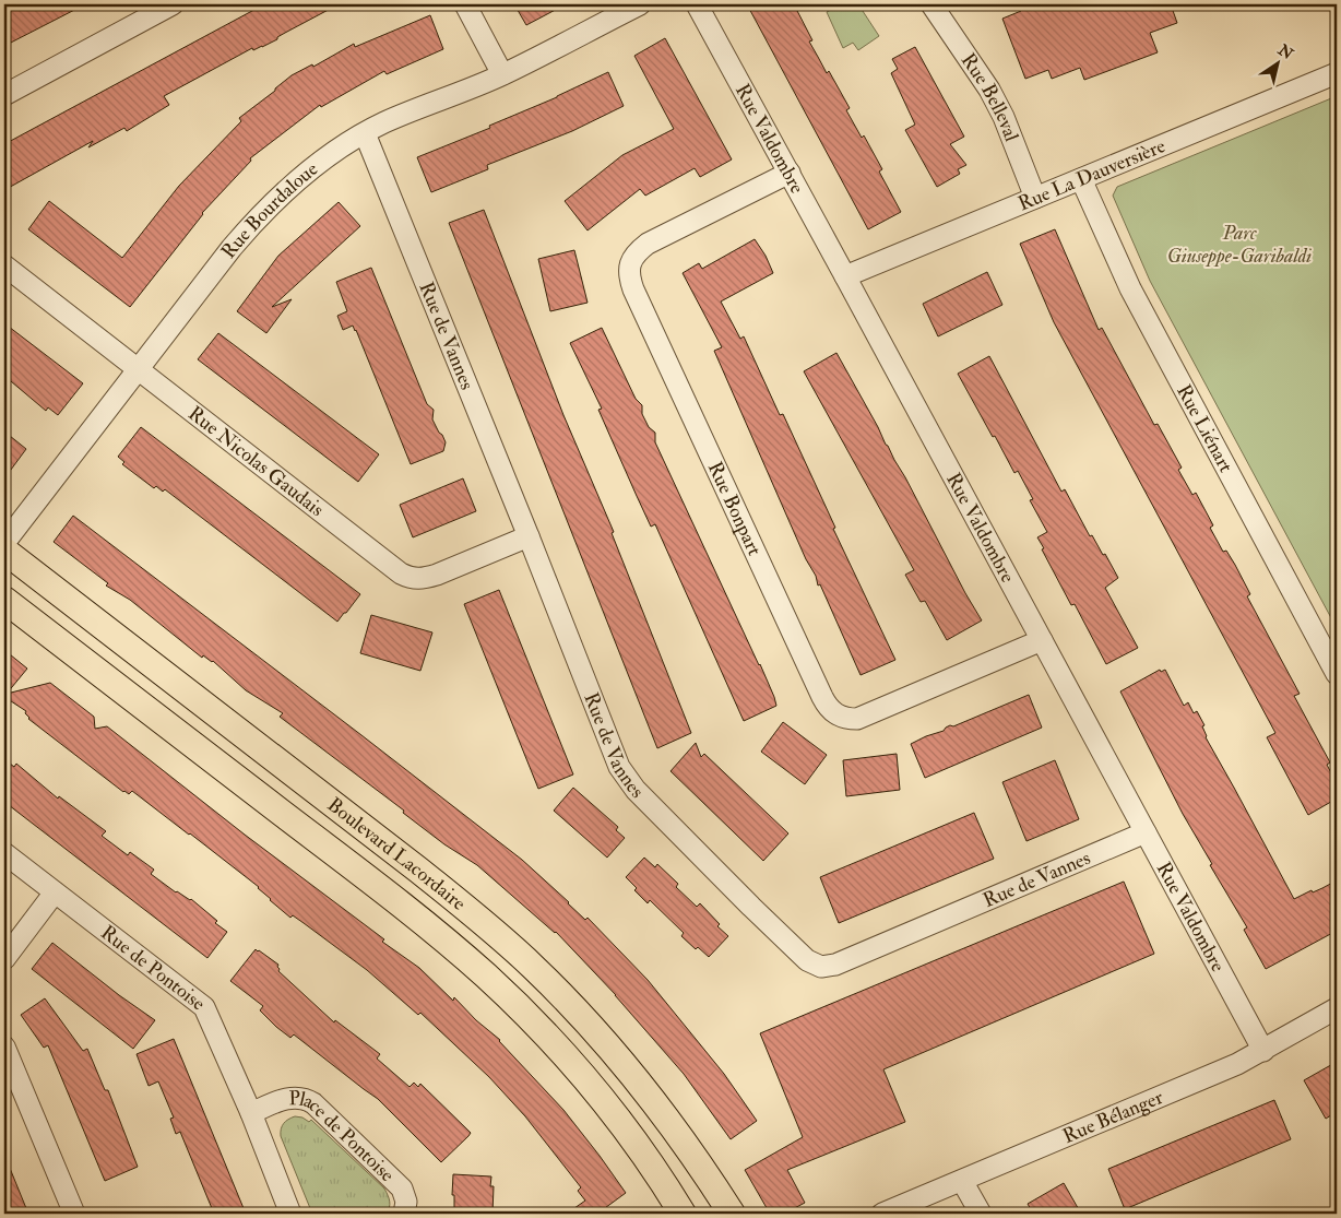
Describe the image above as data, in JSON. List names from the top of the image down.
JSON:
{
  "streets": {
    "main road": ["Boulevard Lacordaire"],
    "street": [
      "Rue Belleval",
      "Rue Valdombre",
      "Rue La Dauversière",
      "Rue Bourdaloue",
      "Rue de Vannes",
      "Rue Liénart",
      "Rue Nicolas Gaudais",
      "Rue Bonpart",
      "Rue de Pontoise",
      "Rue Bélanger",
      "Place de Pontoise"
    ]
  },
  "crossings": [
    ["Rue Belleval", "Rue La Dauversière"],
    ["Rue Valdombre", "Rue La Dauversière"],
    ["Rue Valdombre", "Rue de Vannes"],
    ["Rue Valdombre", "Rue Bonpart"],
    ["Rue Valdombre", "Rue Bélanger"],
    ["Rue La Dauversière", "Rue Liénart"],
    ["Rue Bourdaloue", "Rue de Vannes"],
    ["Rue Bourdaloue", "Rue Nicolas Gaudais"],
    ["Rue de Vannes", "Rue Nicolas Gaudais"],
    ["Rue de Pontoise", "Place de Pontoise"]
  ],
  "parks": ["Parc Giuseppe-Garibaldi"],
  "north": "top right"
}
